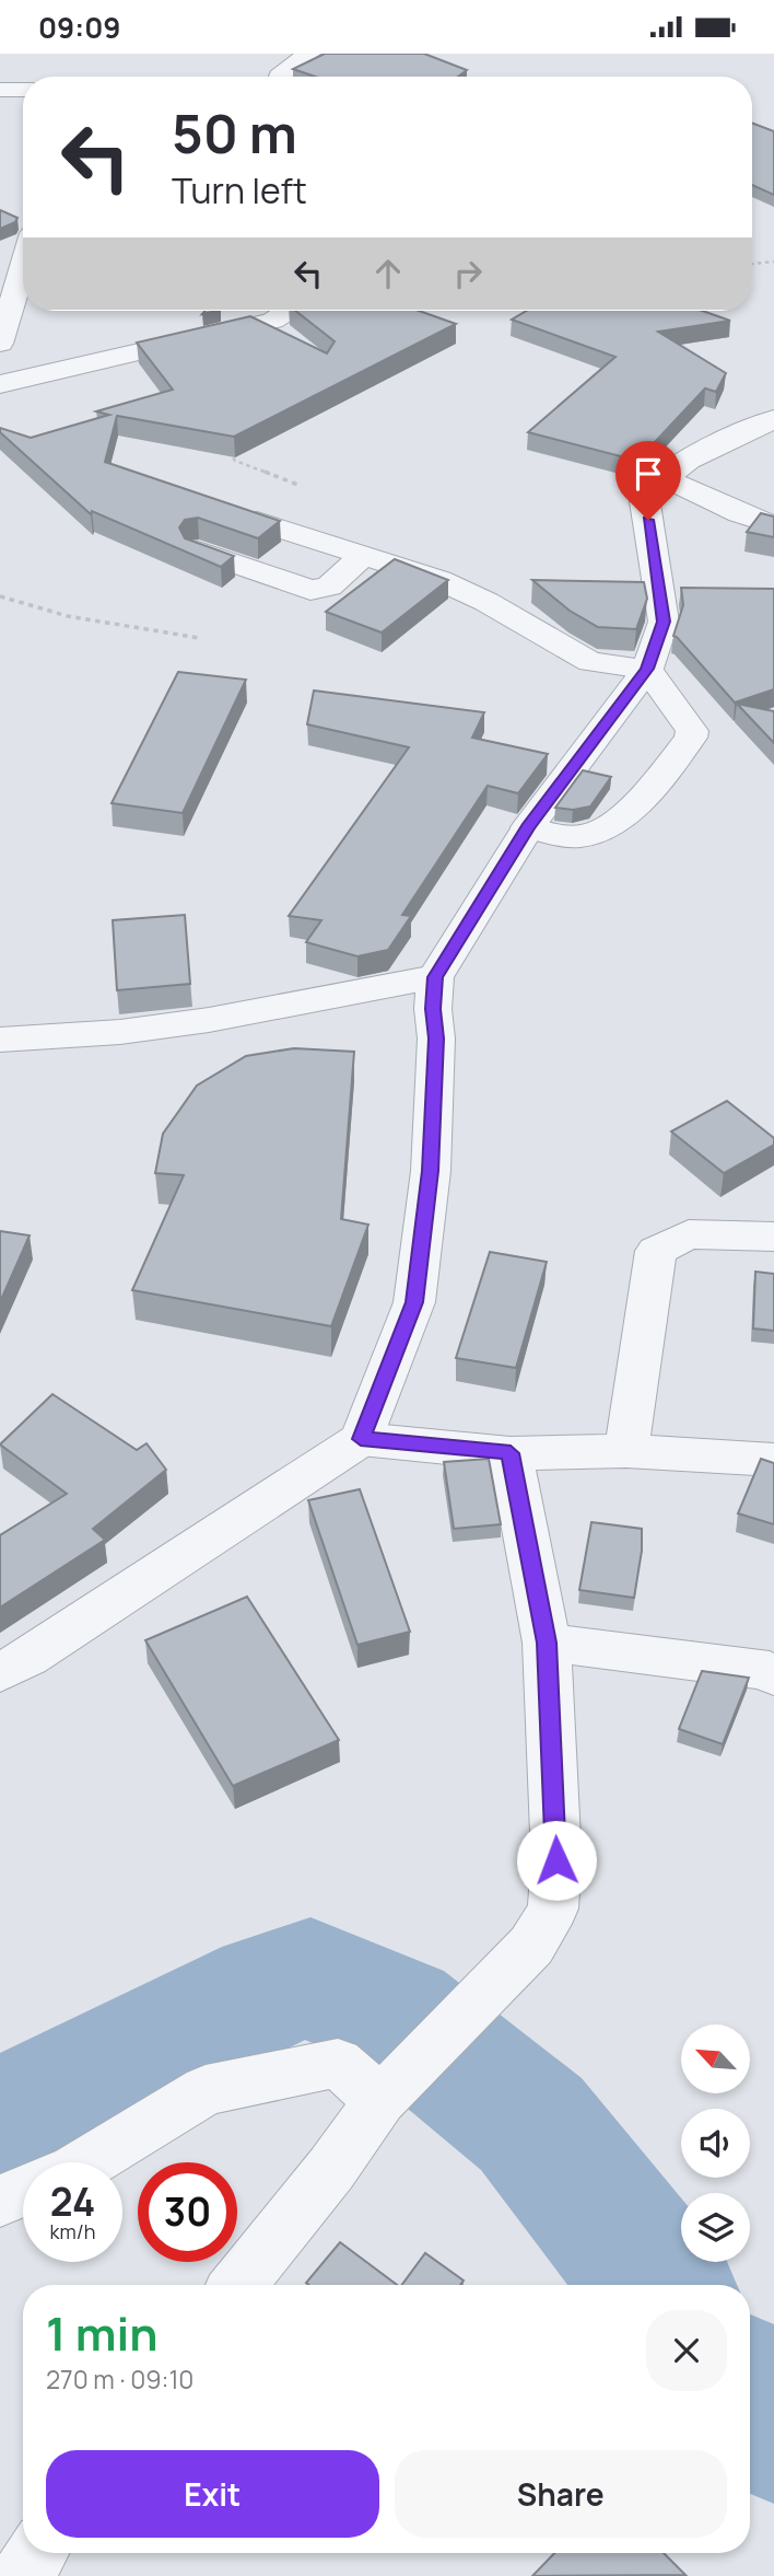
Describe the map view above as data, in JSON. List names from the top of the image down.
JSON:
{
  "north": "top left",
  "page": {
    "status": "09:09",
    "turn": ["50 m", "Turn left"],
    "speed": "24 km/h",
    "limit": "30",
    "heading": ["1 min", "270 m · 09:10"],
    "buttons": ["Exit", "Share"]
  }
}
